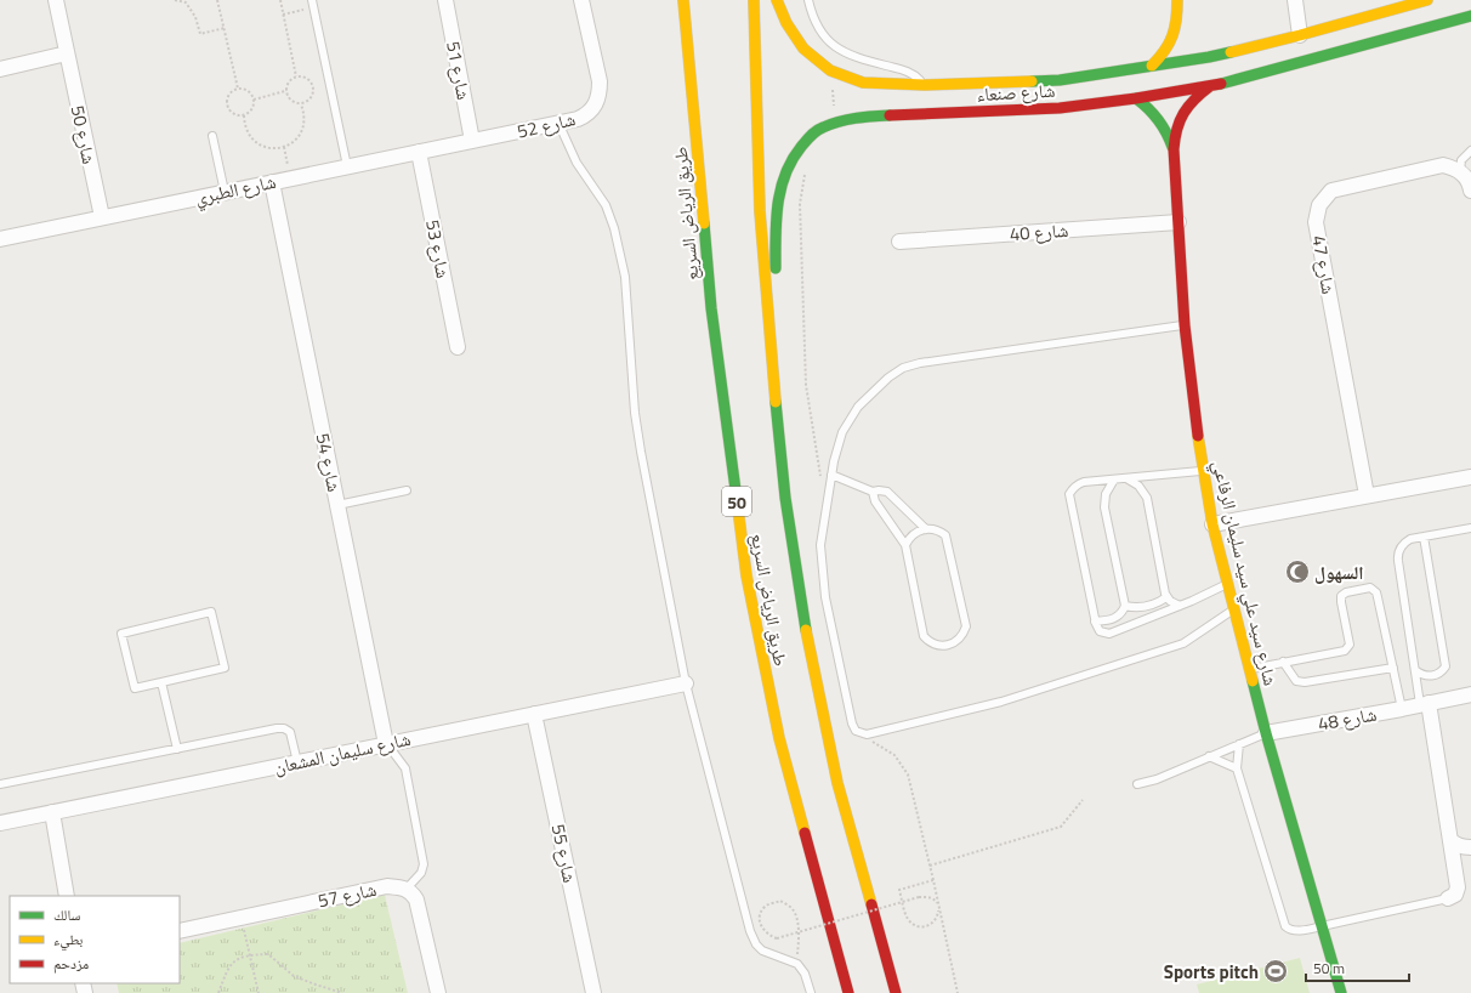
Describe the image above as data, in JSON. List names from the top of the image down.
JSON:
{
  "streets": {
    "main road": [
      "شارع صنعاء",
      "طريق الرياض السريع",
      "50",
      "شارع سيد علي سيد سليمان الرفاعي"
    ],
    "street": [
      "شارع 51",
      "شارع 52",
      "شارع 50",
      "شارع الطبري",
      "شارع 40",
      "شارع 53",
      "شارع 47",
      "شارع 54",
      "شارع 48",
      "شارع سليمان المشعان",
      "شارع 55",
      "شارع 57"
    ]
  },
  "crossings": [
    ["شارع 51", "شارع 52"],
    ["شارع 51", "شارع الطبري"],
    ["شارع صنعاء", "طريق الرياض السريع"],
    ["شارع صنعاء", "شارع سيد علي سيد سليمان الرفاعي"],
    ["شارع 52", "شارع الطبري"],
    ["شارع 50", "شارع الطبري"],
    ["شارع الطبري", "شارع 53"],
    ["شارع الطبري", "شارع 54"],
    ["شارع 40", "شارع سيد علي سيد سليمان الرفاعي"],
    ["شارع 54", "شارع سليمان المشعان"],
    ["شارع سيد علي سيد سليمان الرفاعي", "شارع 48"],
    ["شارع سليمان المشعان", "شارع 55"]
  ],
  "places": {
    "mosque": ["السهول"],
    "sports": ["Sports pitch"]
  },
  "legend": ["سالك", "بطيء", "مزدحم"],
  "scale_bar": "50 m"
}
